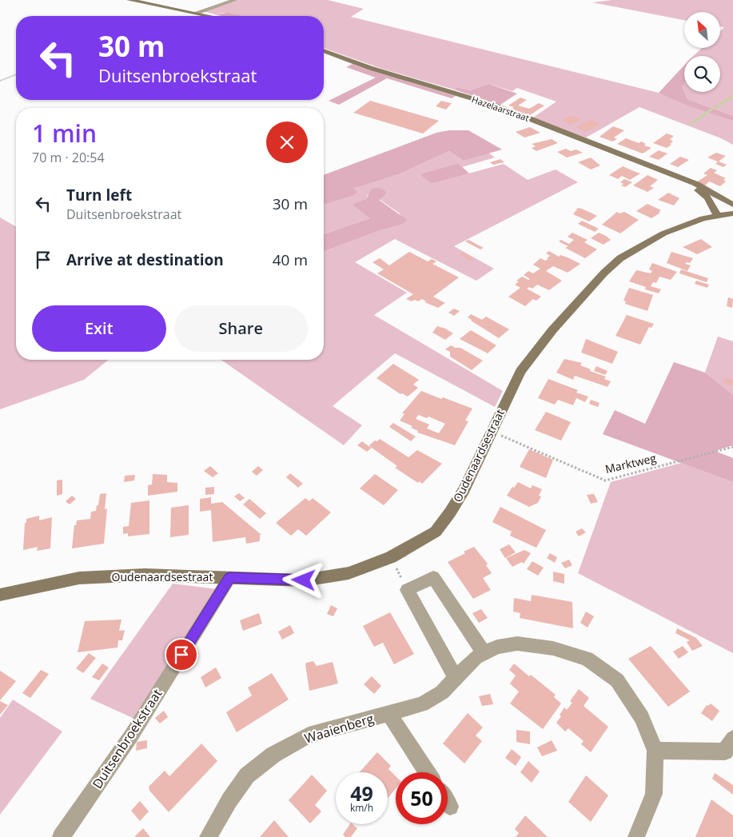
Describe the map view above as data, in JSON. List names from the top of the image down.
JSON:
{
  "streets": {
    "street": [
      "Hazelaarstraat",
      "Oudenaardsestraat",
      "Waaienberg",
      "Duitsenbroekstraat"
    ],
    "path": ["Marktweg"]
  },
  "crossings": [
    ["Hazelaarstraat", "Oudenaardsestraat"],
    ["Oudenaardsestraat", "Marktweg"],
    ["Oudenaardsestraat", "Duitsenbroekstraat"]
  ],
  "north": "top left",
  "page": {
    "turn": ["30 m", "Duitsenbroekstraat"],
    "heading": ["1 min", "70 m · 20:54"],
    "list": [
      {
        "name": "Turn left",
        "note": "Duitsenbroekstraat",
        "value": "30 m"
      },
      {
        "name": "Arrive at destination",
        "value": "40 m"
      }
    ],
    "buttons": ["Exit", "Share"],
    "speed": "49 km/h",
    "limit": "50"
  }
}
